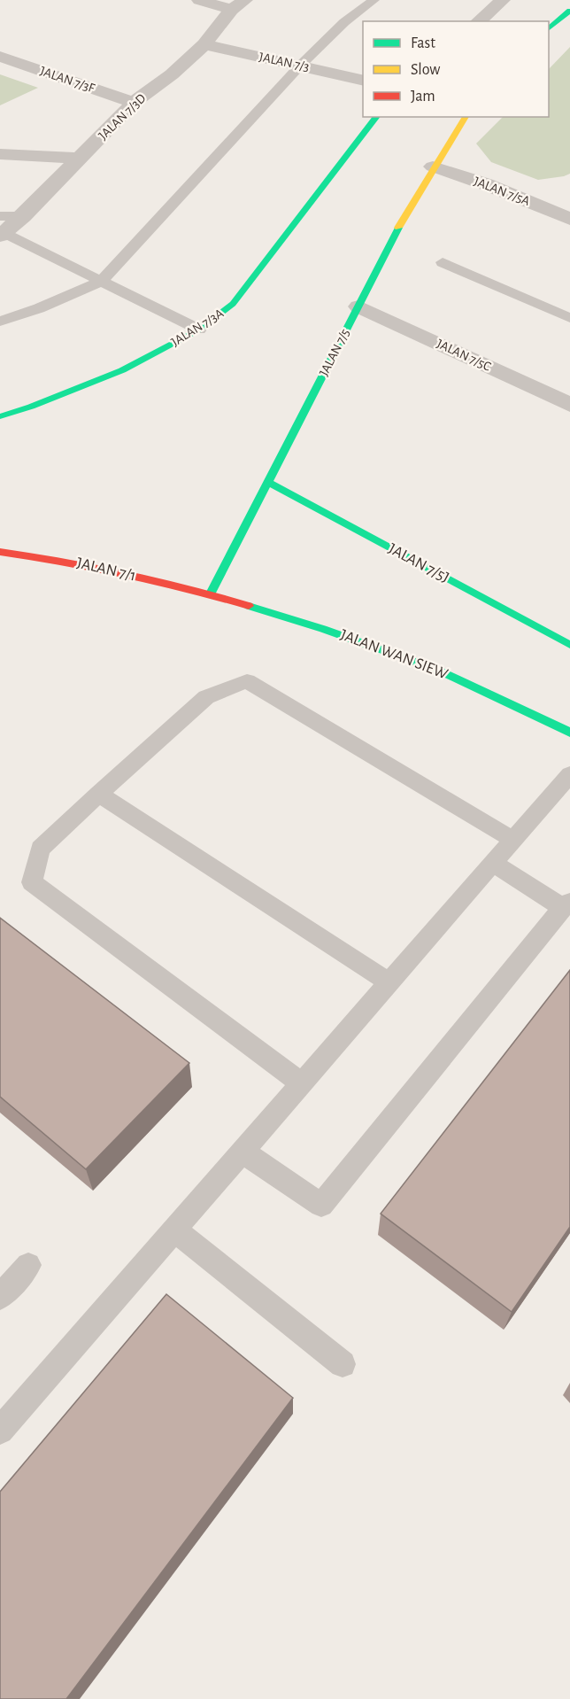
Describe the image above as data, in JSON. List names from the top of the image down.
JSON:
{
  "streets": {
    "street": [
      "JALAN 7/3",
      "JALAN 7/3F",
      "JALAN 7/3D",
      "JALAN 7/5A",
      "JALAN 7/3A",
      "JALAN 7/5",
      "JALAN 7/5C",
      "JALAN 7/5J",
      "JALAN 7/1",
      "JALAN WAN SIEW"
    ]
  },
  "crossings": [
    ["JALAN 7/3", "JALAN 7/3D"],
    ["JALAN 7/3F", "JALAN 7/3D"],
    ["JALAN 7/5A", "JALAN 7/5"],
    ["JALAN 7/5", "JALAN 7/5C"],
    ["JALAN 7/5", "JALAN 7/5J"],
    ["JALAN 7/5", "JALAN 7/1"],
    ["JALAN 7/5", "JALAN WAN SIEW"],
    ["JALAN 7/1", "JALAN WAN SIEW"]
  ],
  "legend": ["Fast", "Slow", "Jam"]
}
